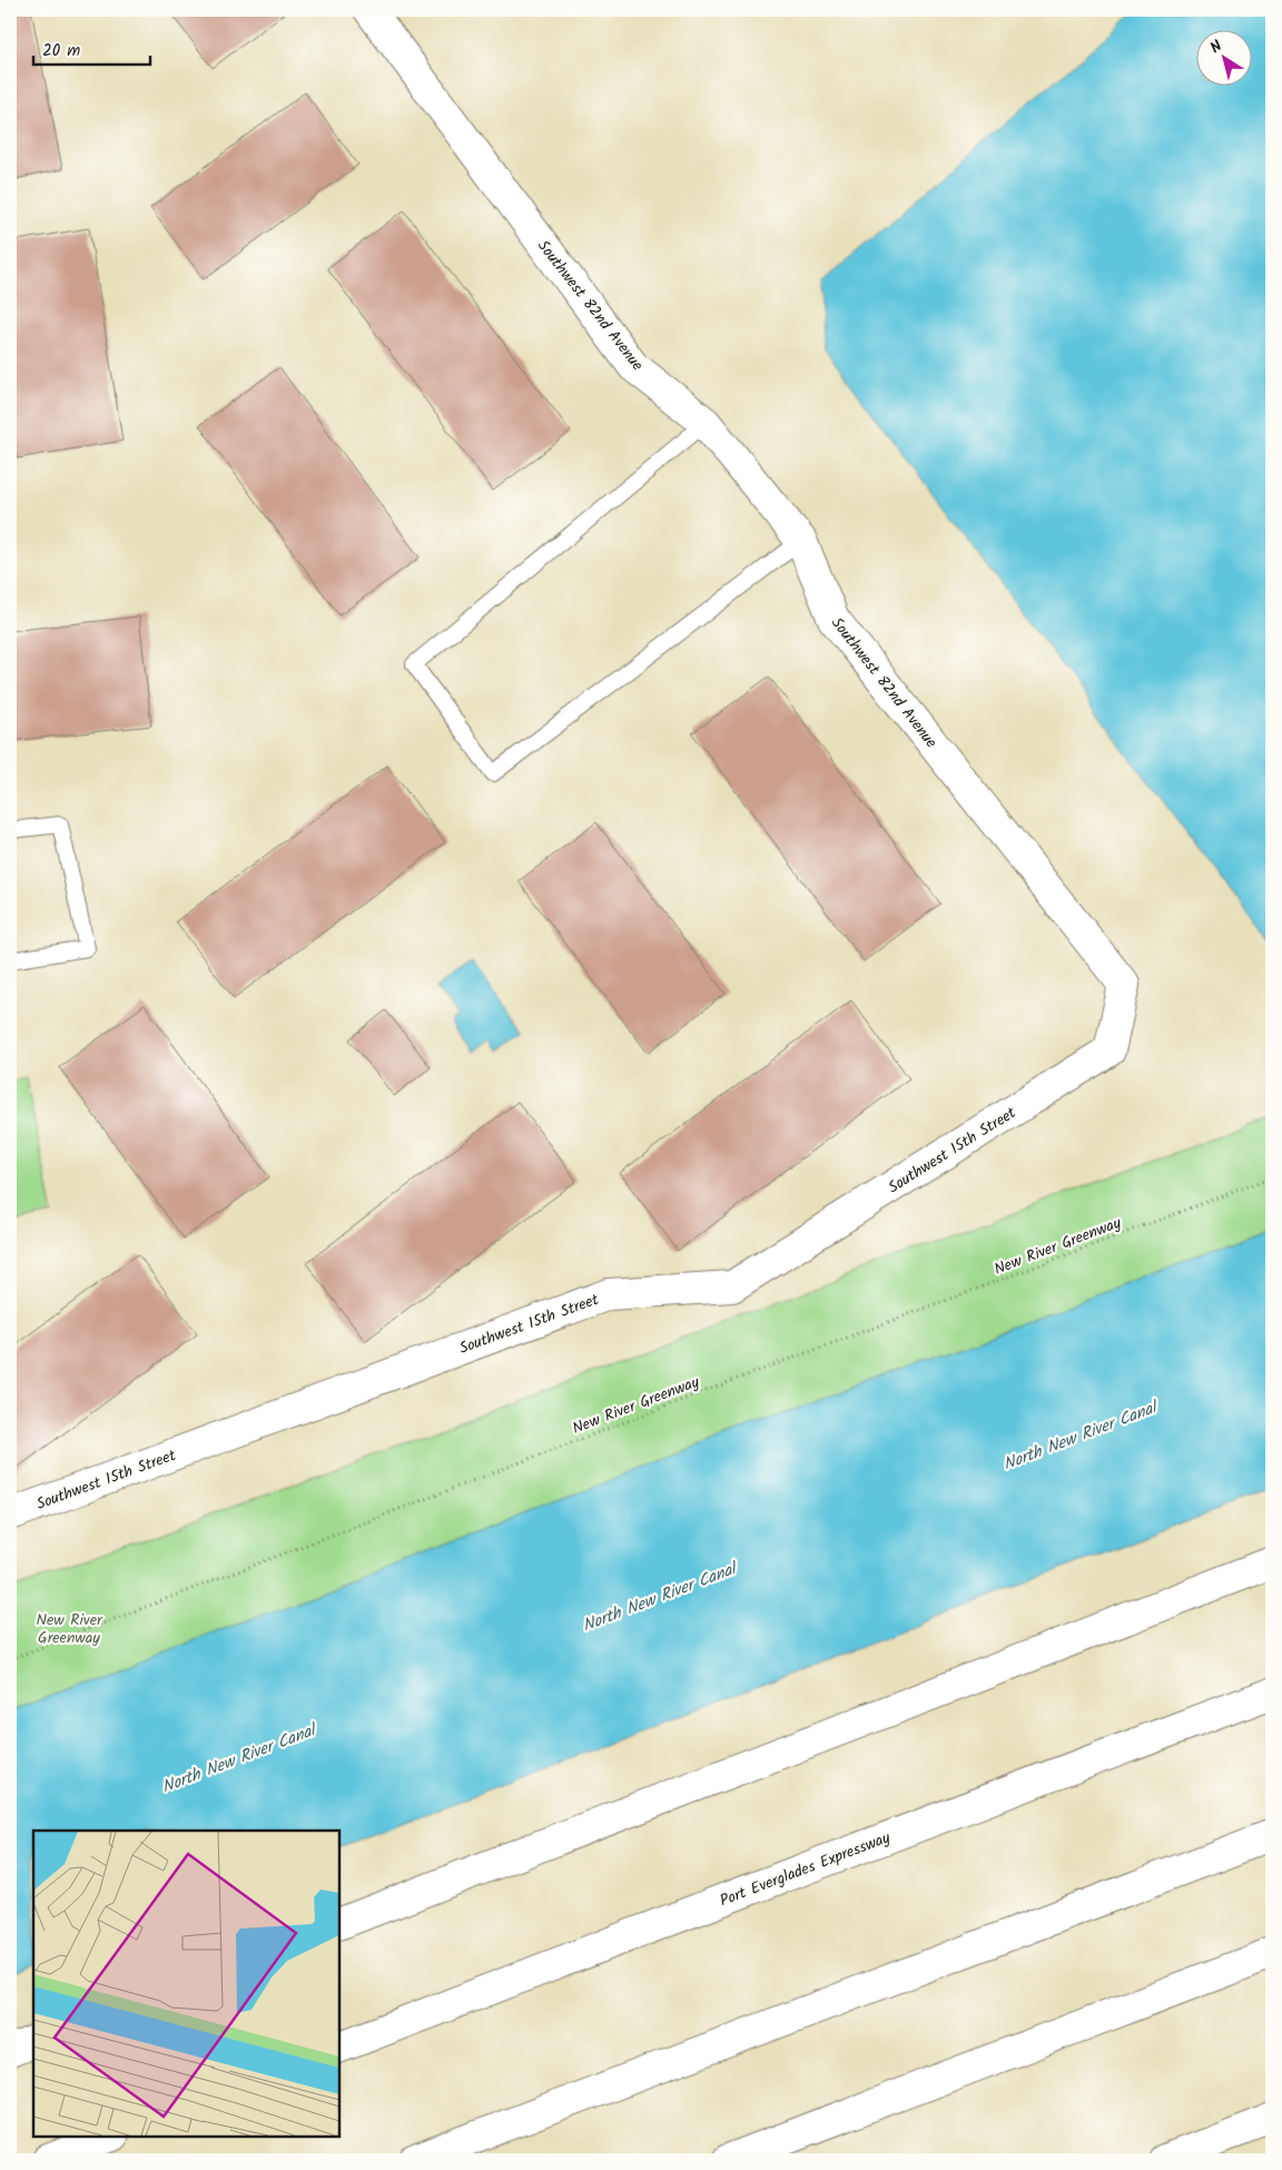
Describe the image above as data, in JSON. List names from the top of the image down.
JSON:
{
  "streets": {
    "main road": ["Southwest 82nd Avenue", "Southwest 15th Street", "Port Everglades Expressway"],
    "path": ["New River Greenway"]
  },
  "crossings": [
    ["Southwest 82nd Avenue", "Southwest 15th Street"]
  ],
  "water": ["North New River Canal"],
  "parks": ["New River Greenway"],
  "scale_bar": "20 m",
  "north": "top left"
}
